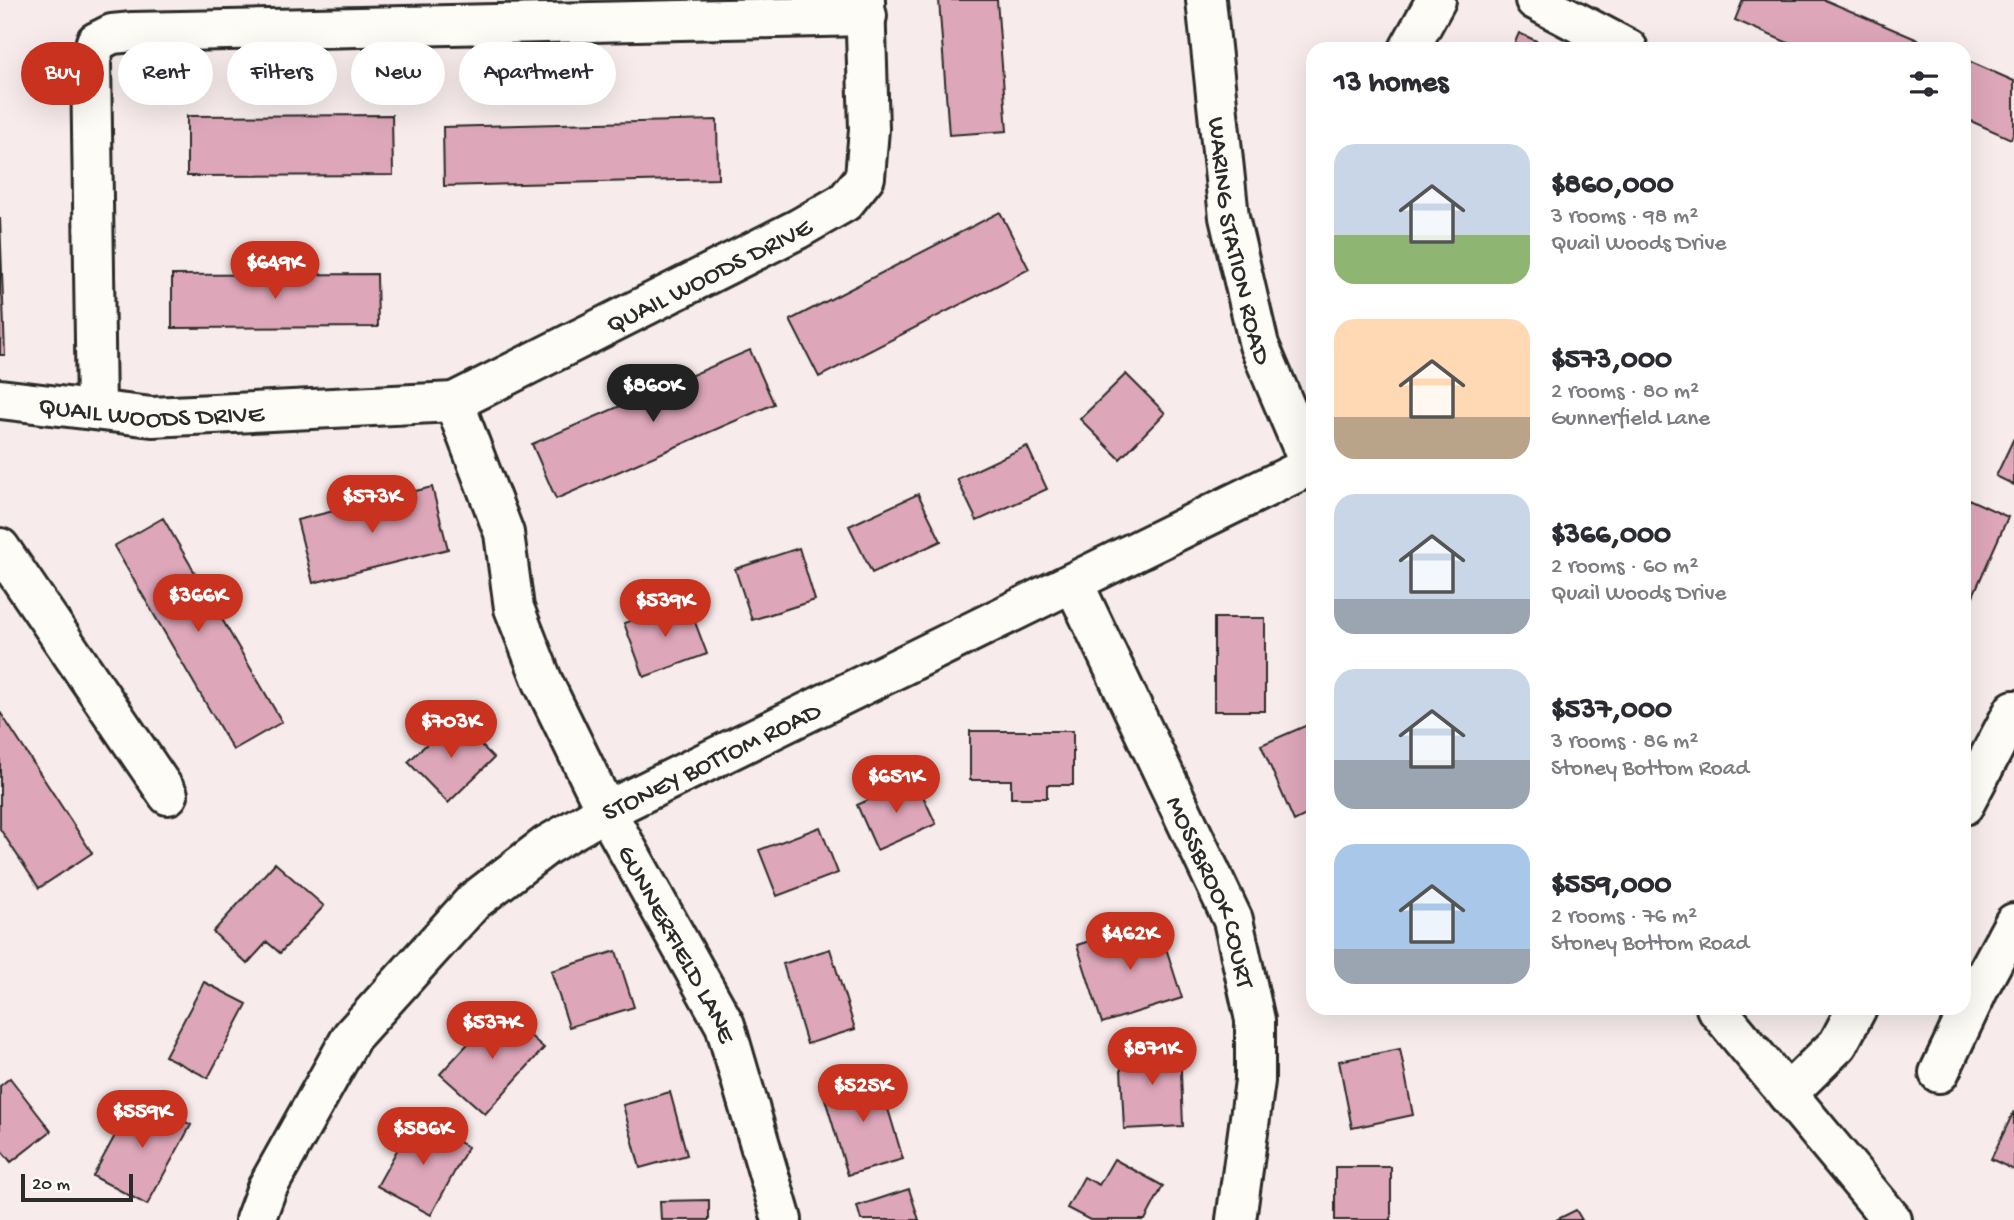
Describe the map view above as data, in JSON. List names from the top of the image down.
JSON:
{
  "streets": {
    "street": [
      "WARING STATION ROAD",
      "QUAIL WOODS DRIVE",
      "STONEY BOTTOM ROAD",
      "MOSSBROOK COURT",
      "GUNNERFIELD LANE"
    ]
  },
  "crossings": [
    ["QUAIL WOODS DRIVE", "GUNNERFIELD LANE"],
    ["STONEY BOTTOM ROAD", "MOSSBROOK COURT"],
    ["STONEY BOTTOM ROAD", "GUNNERFIELD LANE"]
  ],
  "scale_bar": "20 m",
  "page": {
    "chip": [
      "Buy",
      "Rent",
      "Filters",
      "New",
      "Apartment"
    ],
    "heading": "13 homes",
    "list": [
      {
        "name": "$860,000",
        "note": "3 rooms · 98 m² · Quail Woods Drive"
      },
      {
        "name": "$573,000",
        "note": "2 rooms · 80 m² · Gunnerfield Lane"
      },
      {
        "name": "$366,000",
        "note": "2 rooms · 60 m² · Quail Woods Drive"
      },
      {
        "name": "$537,000",
        "note": "3 rooms · 86 m² · Stoney Bottom Road"
      },
      {
        "name": "$559,000",
        "note": "2 rooms · 76 m² · Stoney Bottom Road"
      }
    ],
    "price": [
      "$649K",
      "$860K",
      "$573K",
      "$366K",
      "$539K",
      "$703K",
      "$651K",
      "$462K",
      "$537K",
      "$871K",
      "$525K",
      "$559K",
      "$586K"
    ],
    "scale": "20 m"
  }
}
